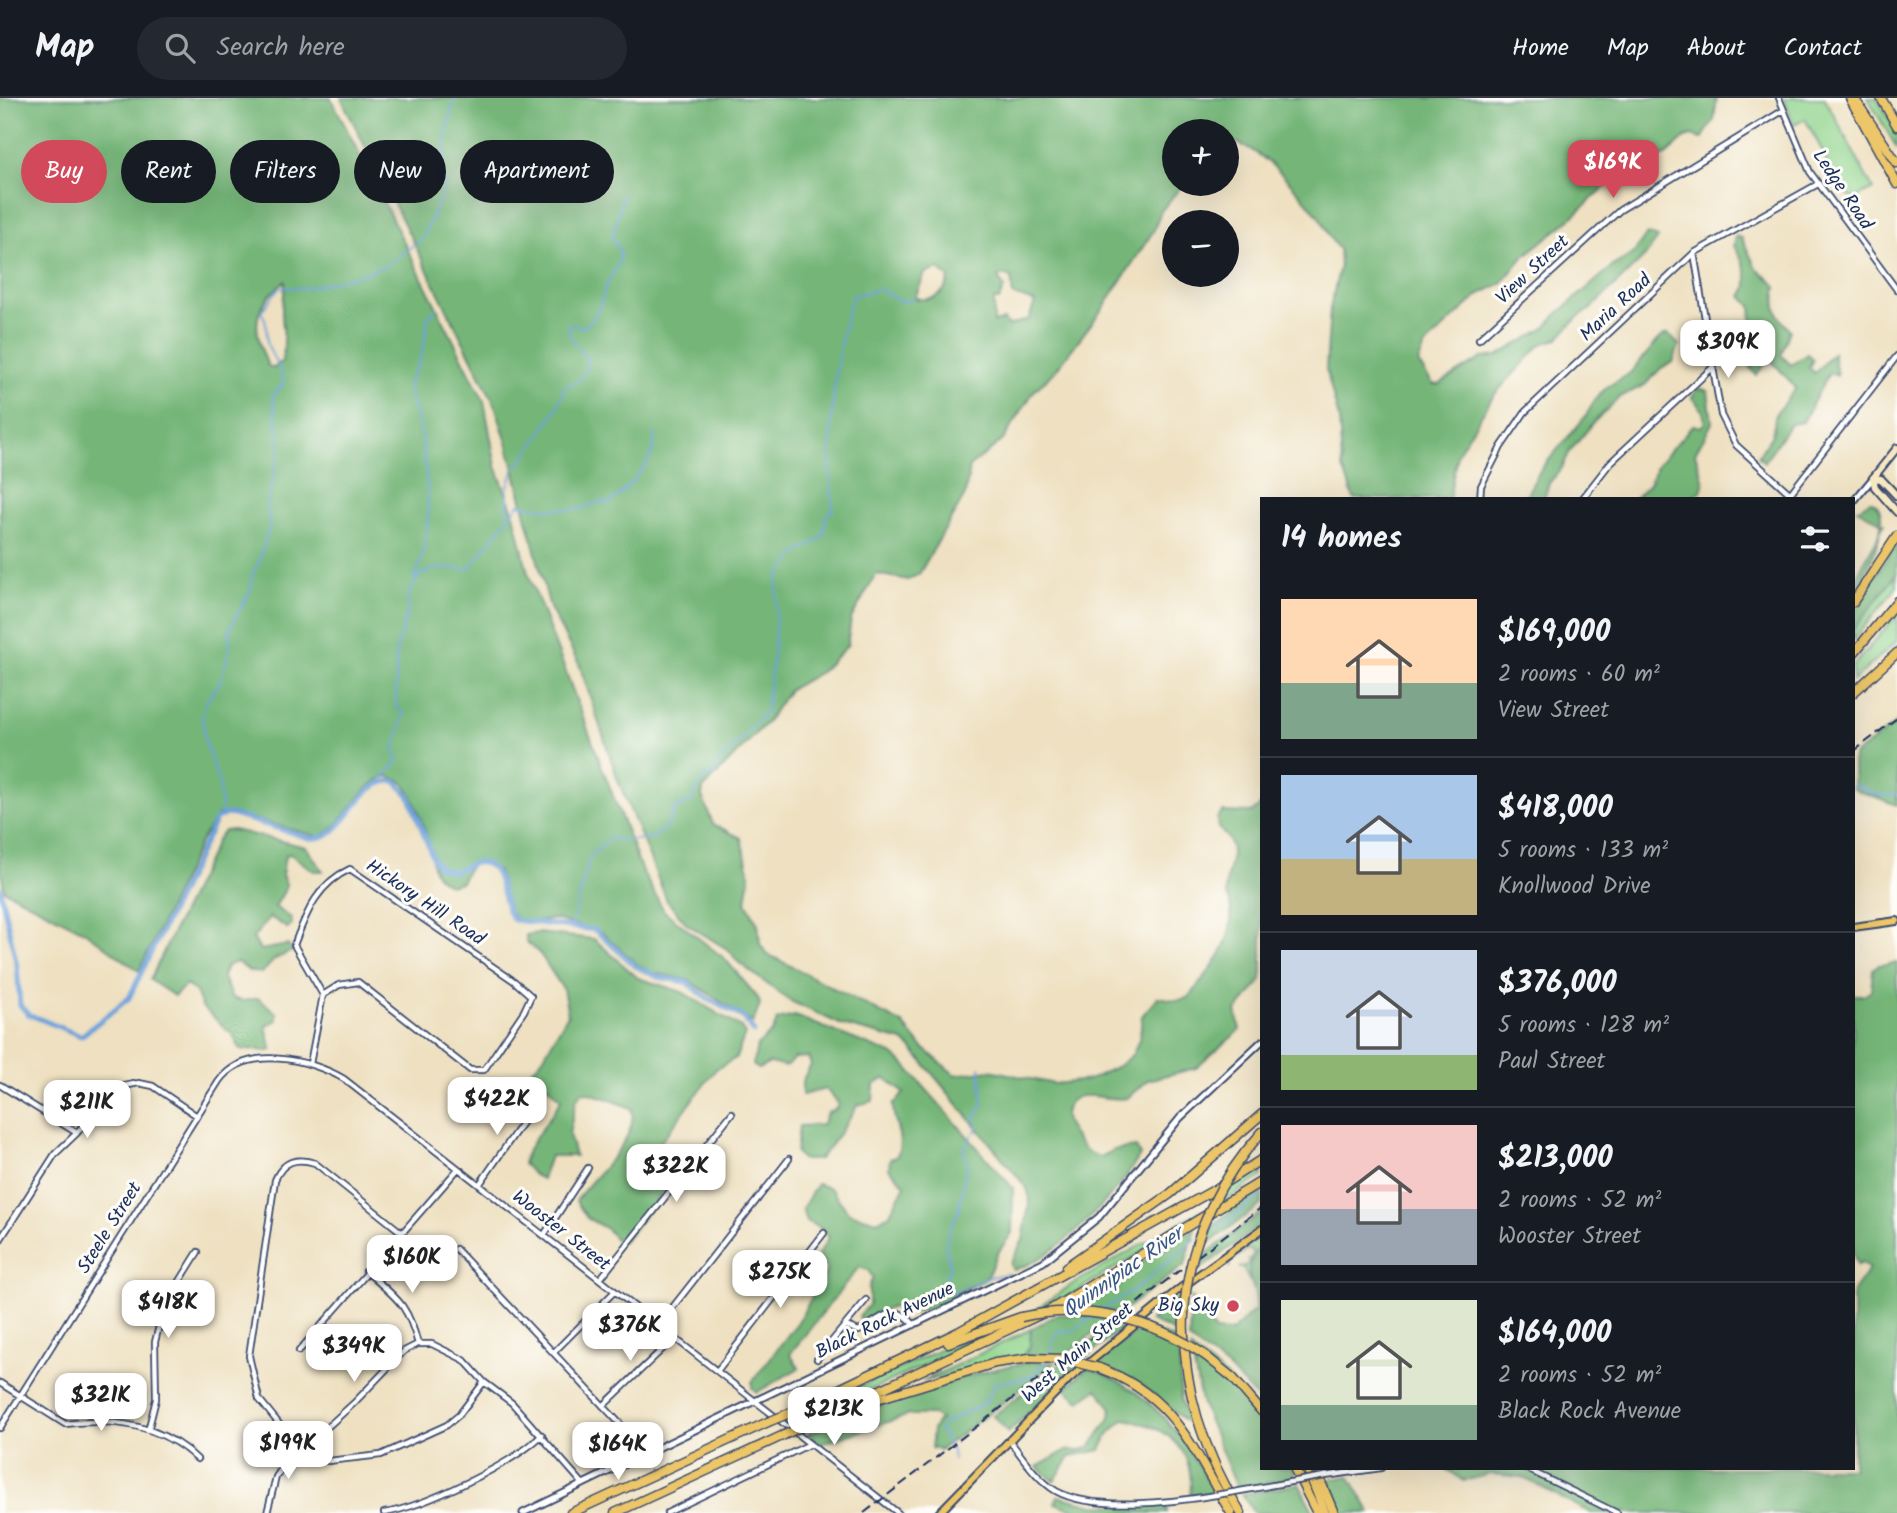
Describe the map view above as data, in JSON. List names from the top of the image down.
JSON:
{
  "streets": {
    "main road": ["West Main Street"],
    "street": [
      "Ledge Road",
      "View Street",
      "Maria Road",
      "Hickory Hill Road",
      "Steele Street",
      "Wooster Street",
      "Black Rock Avenue"
    ]
  },
  "crossings": [
    ["Ledge Road", "View Street"],
    ["Ledge Road", "Maria Road"],
    ["Steele Street", "Wooster Street"],
    ["Wooster Street", "Black Rock Avenue"]
  ],
  "water": ["Quinnipiac River"],
  "places": ["Big Sky"],
  "page": {
    "header": "Map",
    "search": "Search here",
    "nav": [
      "Home",
      "Map",
      "About",
      "Contact"
    ],
    "map_buttons": ["+", "−"],
    "price": [
      "$169K",
      "$309K",
      "$422K",
      "$211K",
      "$322K",
      "$160K",
      "$275K",
      "$418K",
      "$376K",
      "$349K",
      "$321K",
      "$213K",
      "$199K",
      "$164K"
    ],
    "chip": [
      "Buy",
      "Rent",
      "Filters",
      "New",
      "Apartment"
    ],
    "heading": "14 homes",
    "list": [
      {
        "name": "$169,000",
        "note": "2 rooms · 60 m² · View Street"
      },
      {
        "name": "$418,000",
        "note": "5 rooms · 133 m² · Knollwood Drive"
      },
      {
        "name": "$376,000",
        "note": "5 rooms · 128 m² · Paul Street"
      },
      {
        "name": "$213,000",
        "note": "2 rooms · 52 m² · Wooster Street"
      },
      {
        "name": "$164,000",
        "note": "2 rooms · 52 m² · Black Rock Avenue"
      }
    ]
  }
}
